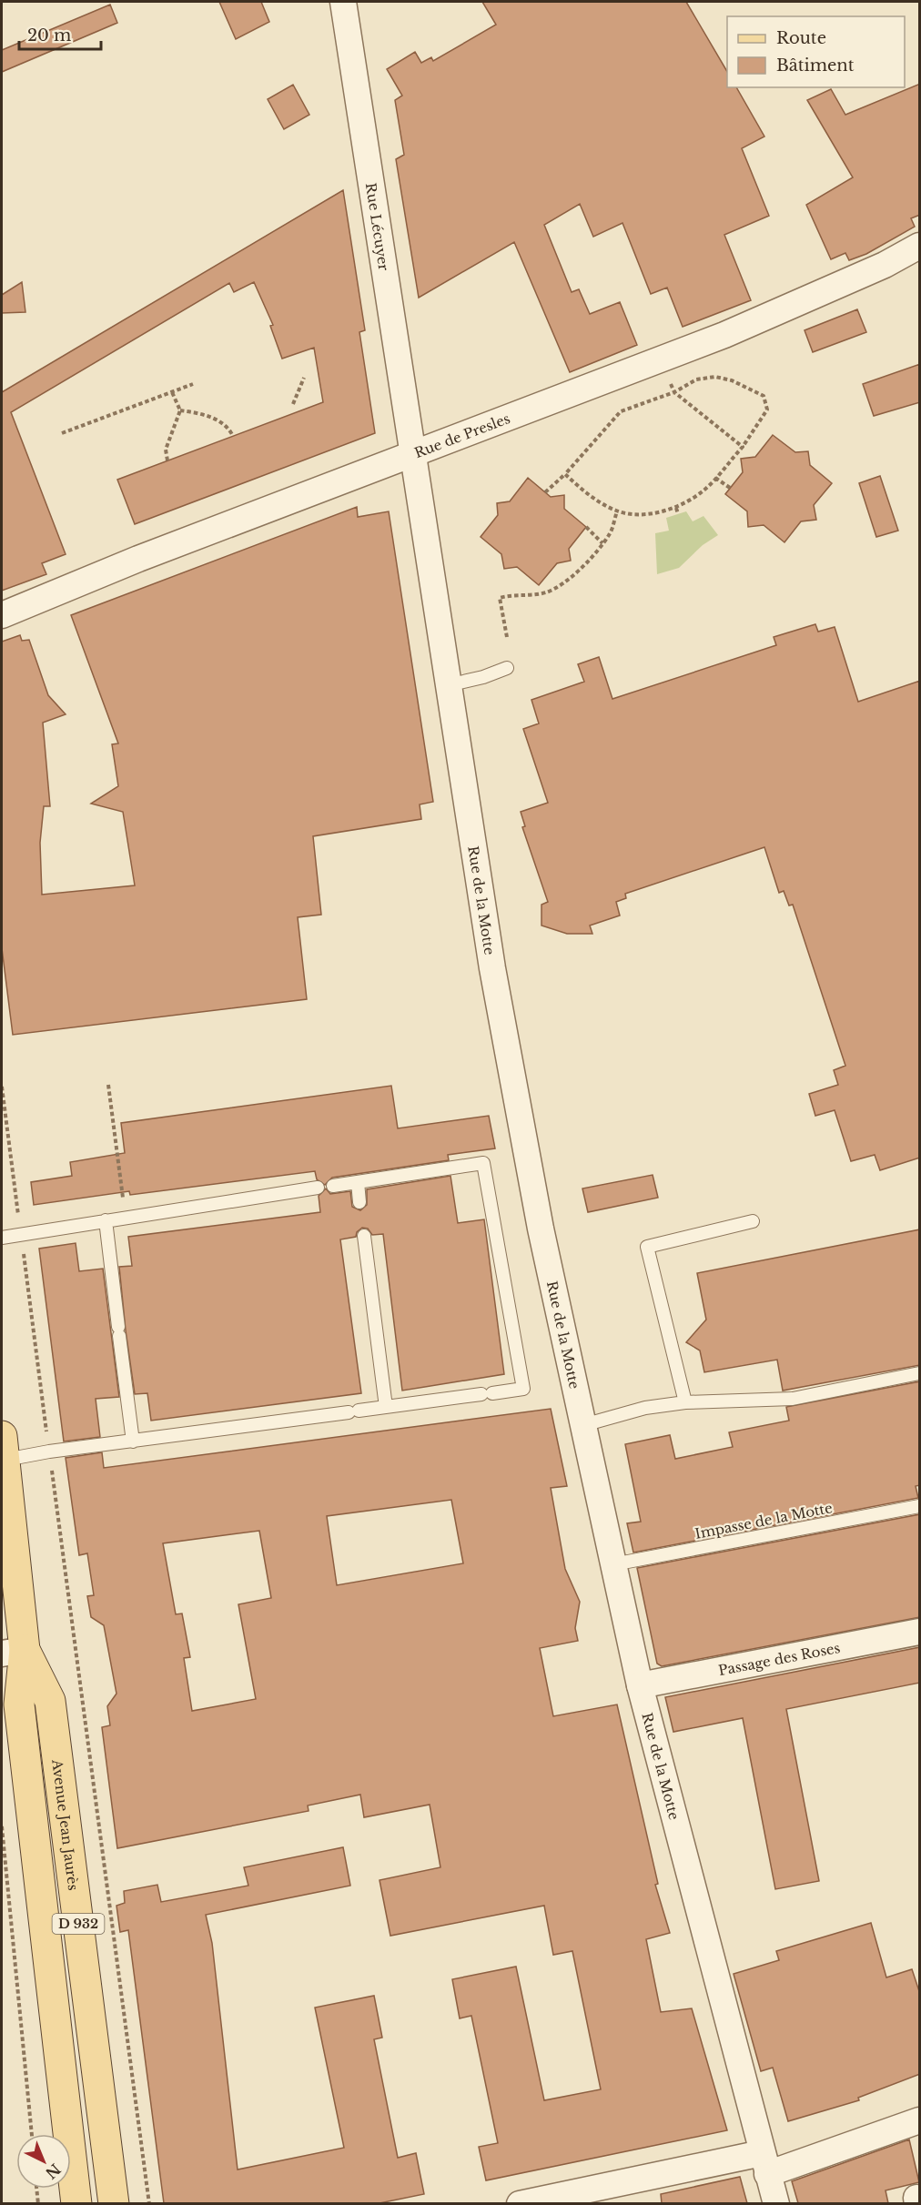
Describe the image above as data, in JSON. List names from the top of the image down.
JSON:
{
  "streets": {
    "main road": ["Avenue Jean Jaurès", "D 932"],
    "street": [
      "Rue Lécuyer",
      "Rue de Presles",
      "Rue de la Motte",
      "Passage des Roses"
    ],
    "lane": ["Impasse de la Motte"]
  },
  "crossings": [
    ["Rue Lécuyer", "Rue de Presles"],
    ["Rue Lécuyer", "Rue de la Motte"],
    ["Rue de Presles", "Rue de la Motte"],
    ["Rue de la Motte", "Impasse de la Motte"],
    ["Rue de la Motte", "Passage des Roses"]
  ],
  "legend": ["Route", "Bâtiment"],
  "scale_bar": "20 m",
  "north": "bottom right"
}
